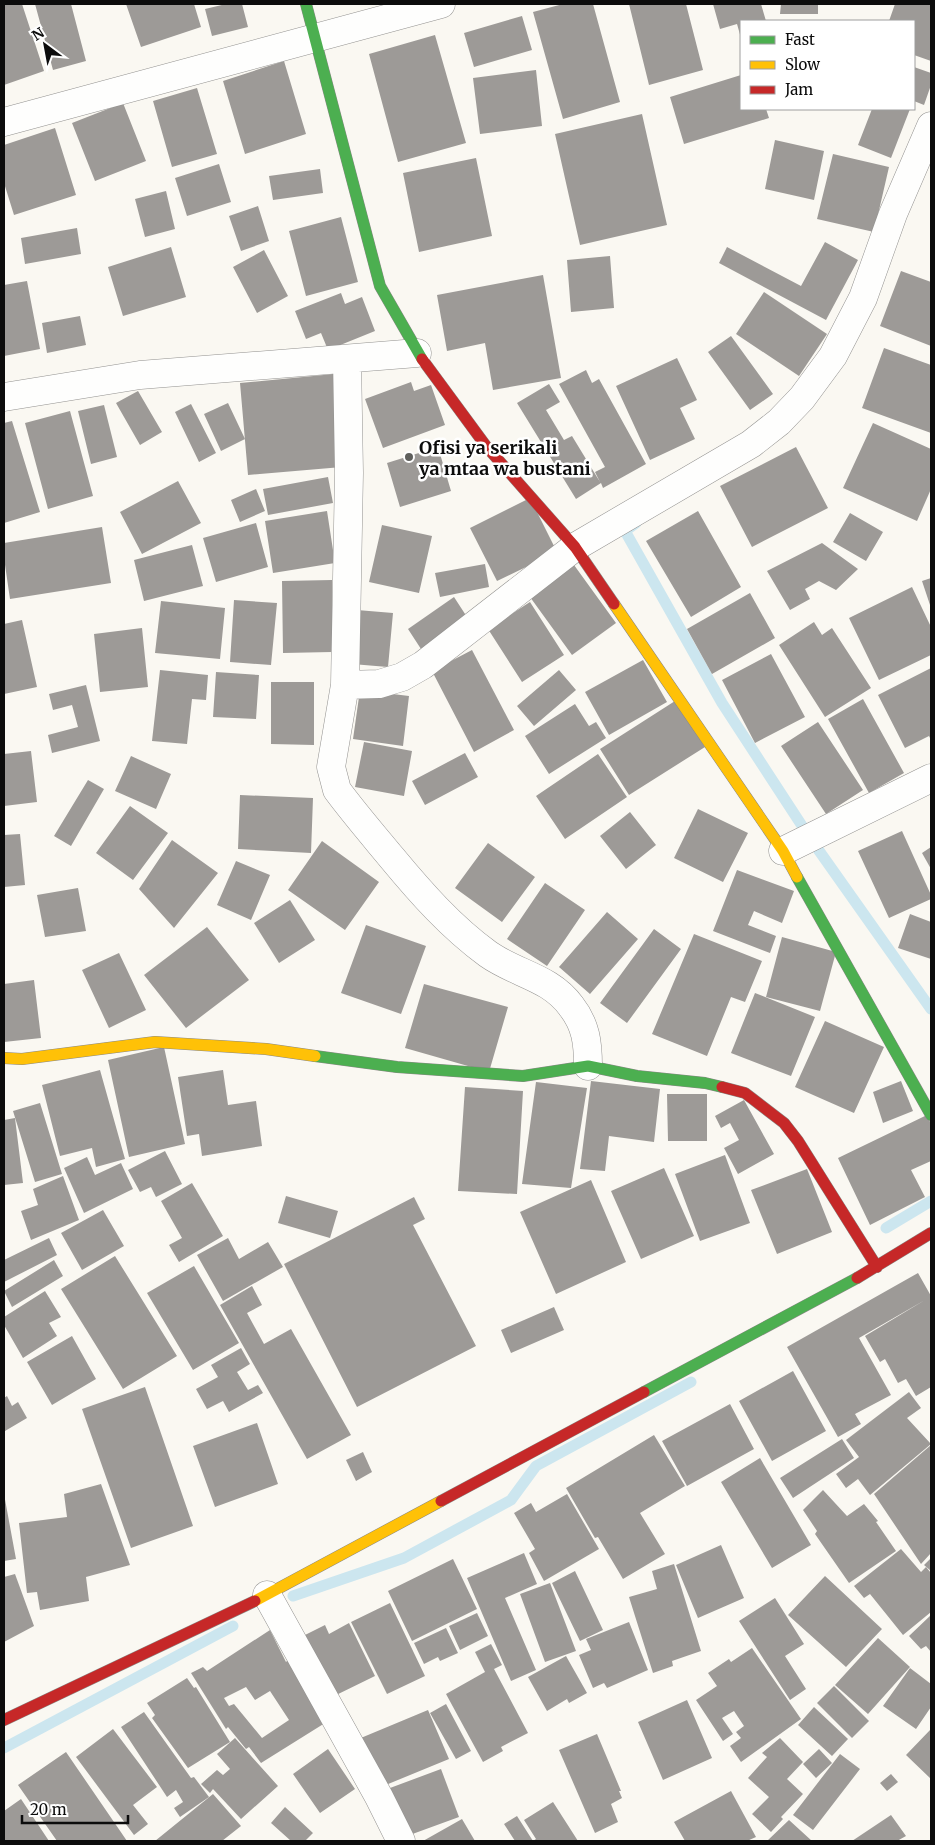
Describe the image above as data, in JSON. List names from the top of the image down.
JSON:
{
  "places": ["Ofisi ya serikali ya mtaa wa bustani"],
  "legend": ["Fast", "Slow", "Jam"],
  "scale_bar": "20 m",
  "north": "top left"
}
